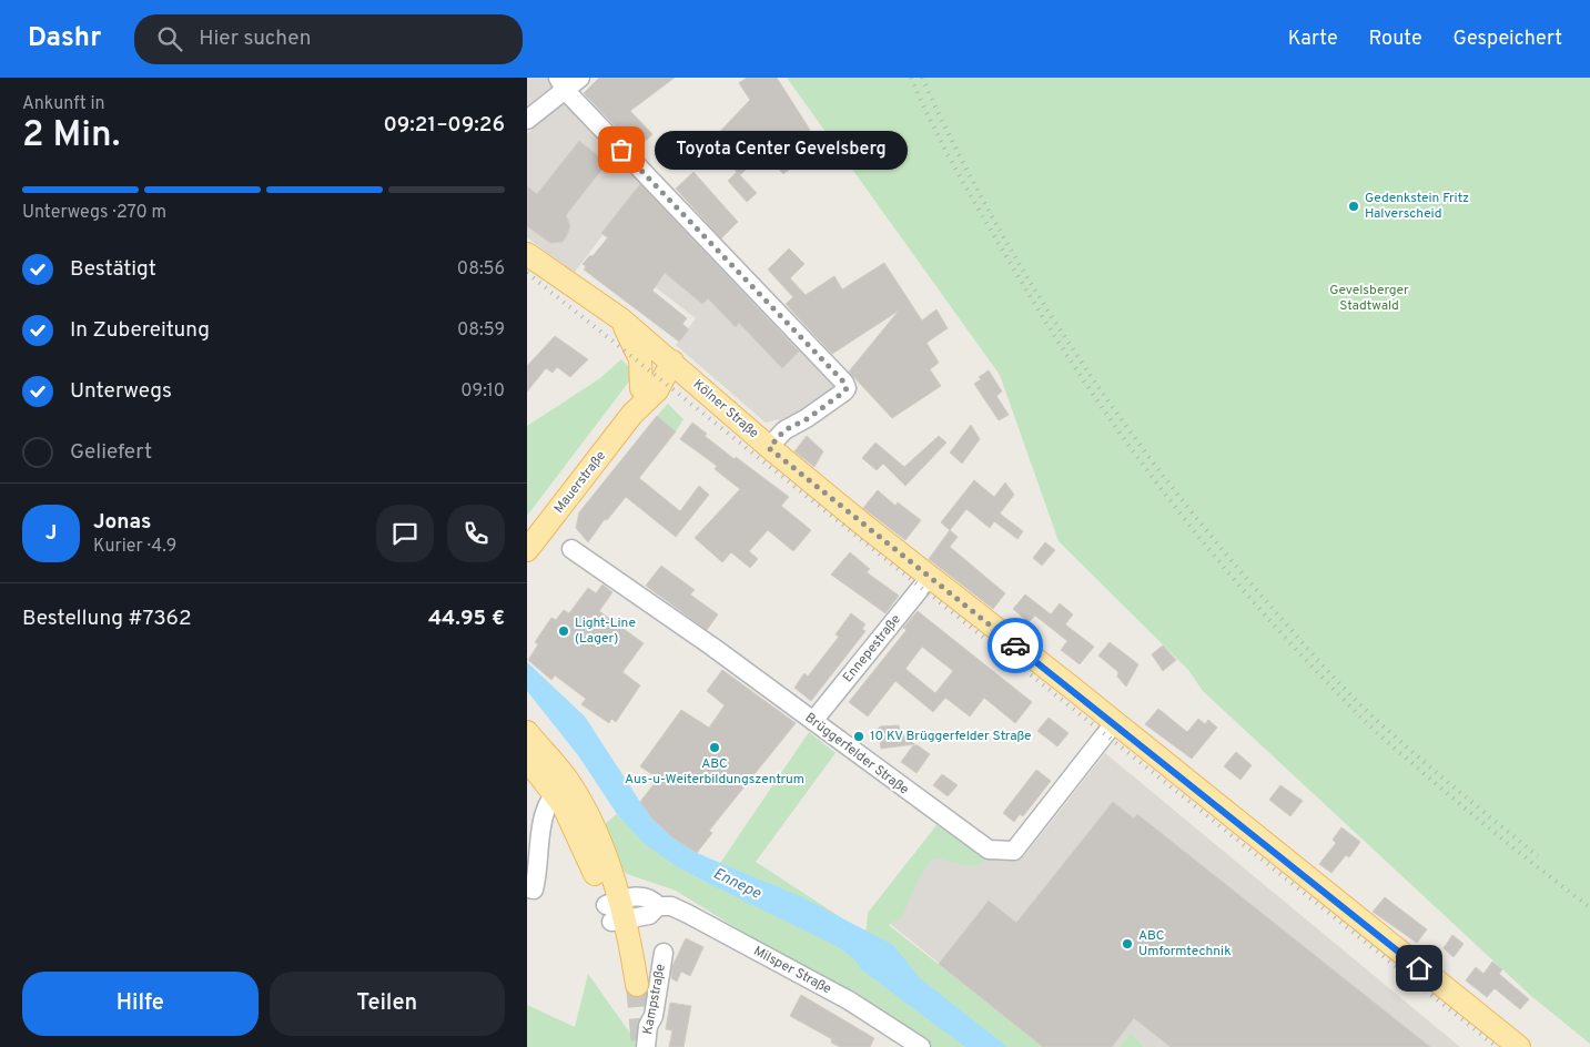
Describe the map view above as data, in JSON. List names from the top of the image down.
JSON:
{
  "streets": {
    "main road": ["Kölner Straße", "Mauerstraße"],
    "street": [
      "Ennepestraße",
      "Brüggerfelder Straße",
      "Milsper Straße",
      "Kampstraße"
    ]
  },
  "crossings": [
    ["Kölner Straße", "Mauerstraße"],
    ["Kölner Straße", "Ennepestraße"],
    ["Kölner Straße", "Brüggerfelder Straße"],
    ["Ennepestraße", "Brüggerfelder Straße"]
  ],
  "water": ["Ennepe"],
  "parks": ["Gevelsberger Stadtwald"],
  "places": [
    "Toyota Center Gevelsberg",
    "Gedenkstein Fritz Halverscheid",
    "Light-Line (Lager)",
    "10 KV Brüggerfelder Straße",
    "ABC Aus-u-Weiterbildungszentrum",
    "ABC Umformtechnik"
  ],
  "page": {
    "header": "Dashr",
    "search": "Hier suchen",
    "nav": ["Karte", "Route", "Gespeichert"],
    "heading": ["2 Min.", "Ankunft in", "09:21–09:26"],
    "panel": [
      "Jonas",
      "Kurier · 4.9",
      "Bestellung #7362",
      "44.95 €"
    ],
    "bubble": "Toyota Center Gevelsberg",
    "bar": "Unterwegs · 270 m",
    "list": [
      ["Bestätigt", "08:56"],
      ["In Zubereitung", "08:59"],
      ["Unterwegs", "09:10"],
      "Geliefert"
    ],
    "round": "J",
    "buttons": ["Hilfe", "Teilen"]
  }
}
